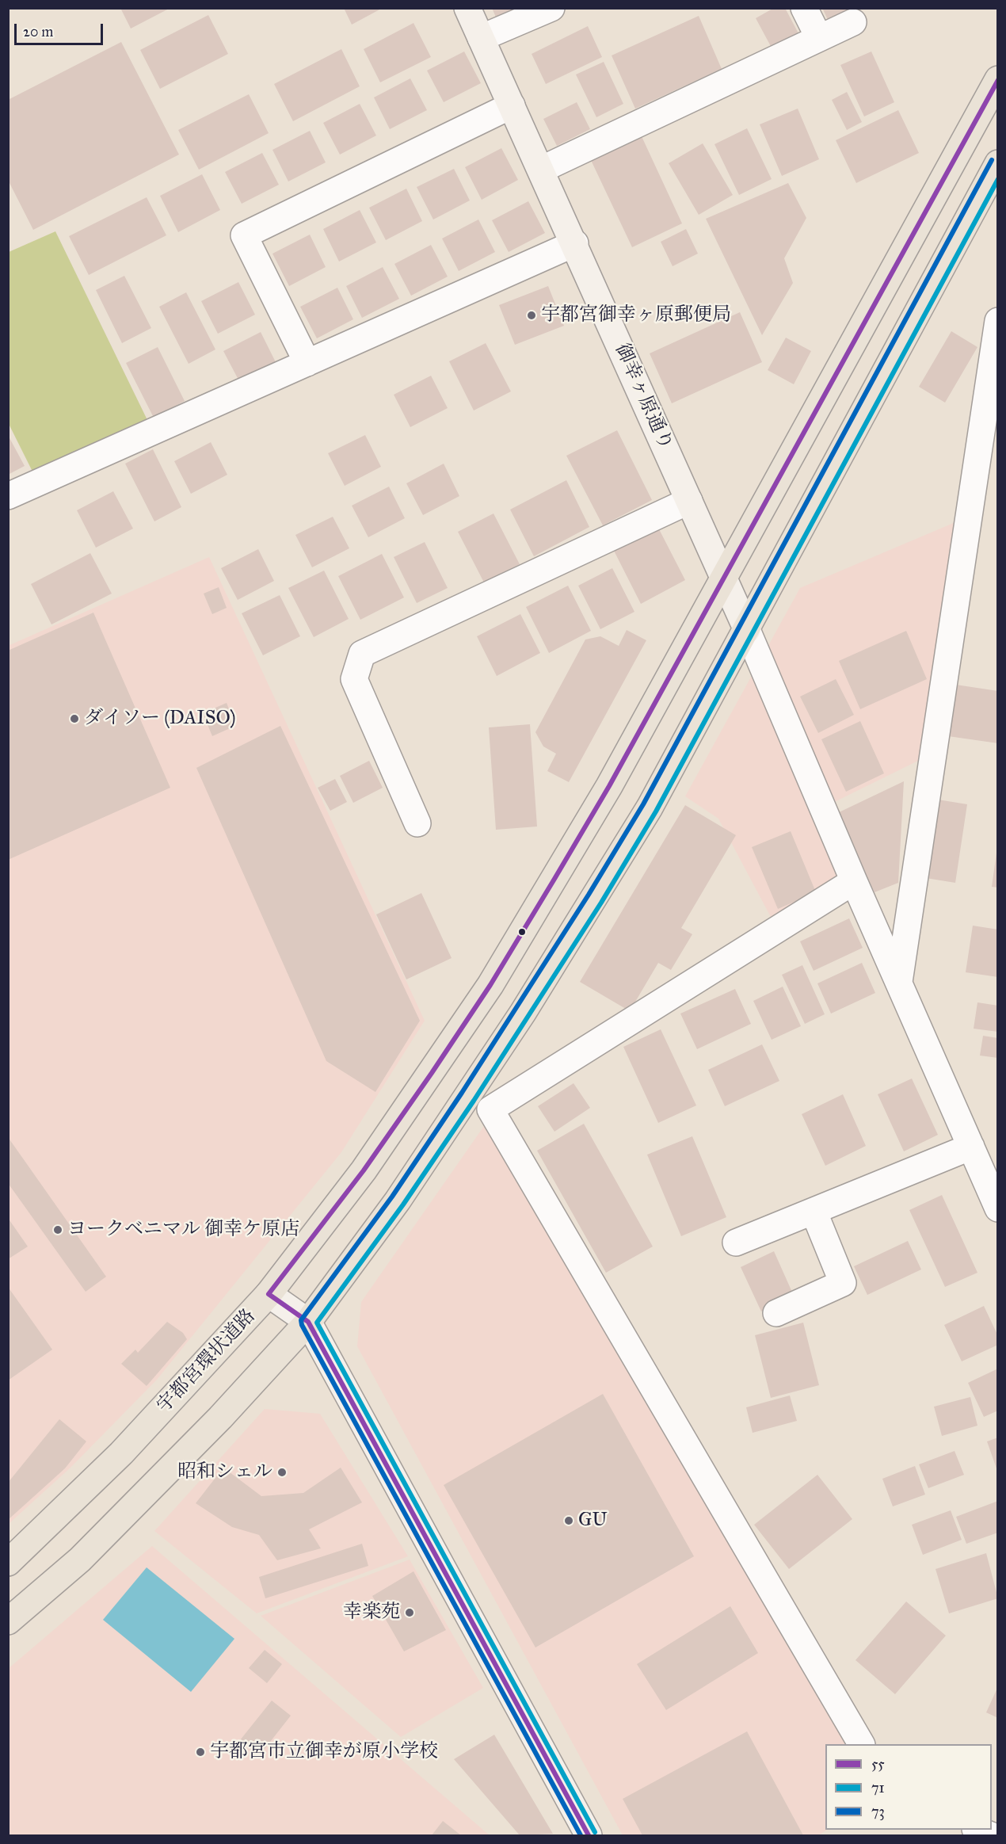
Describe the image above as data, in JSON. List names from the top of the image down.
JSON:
{
  "streets": {
    "highway": ["宇都宮環状道路"],
    "street": ["御幸ヶ原通り"]
  },
  "crossings": [
    ["御幸ヶ原通り", "宇都宮環状道路"]
  ],
  "places": [
    "宇都宮御幸ヶ原郵便局",
    "ダイソー (DAISO)",
    "ヨークベニマル 御幸ケ原店",
    "昭和シェル",
    "GU",
    "幸楽苑",
    "宇都宮市立御幸が原小学校"
  ],
  "lines": ["transit line 55", "transit line 73", "transit line 71"],
  "legend": ["55", "71", "73"],
  "scale_bar": "20 m"
}
